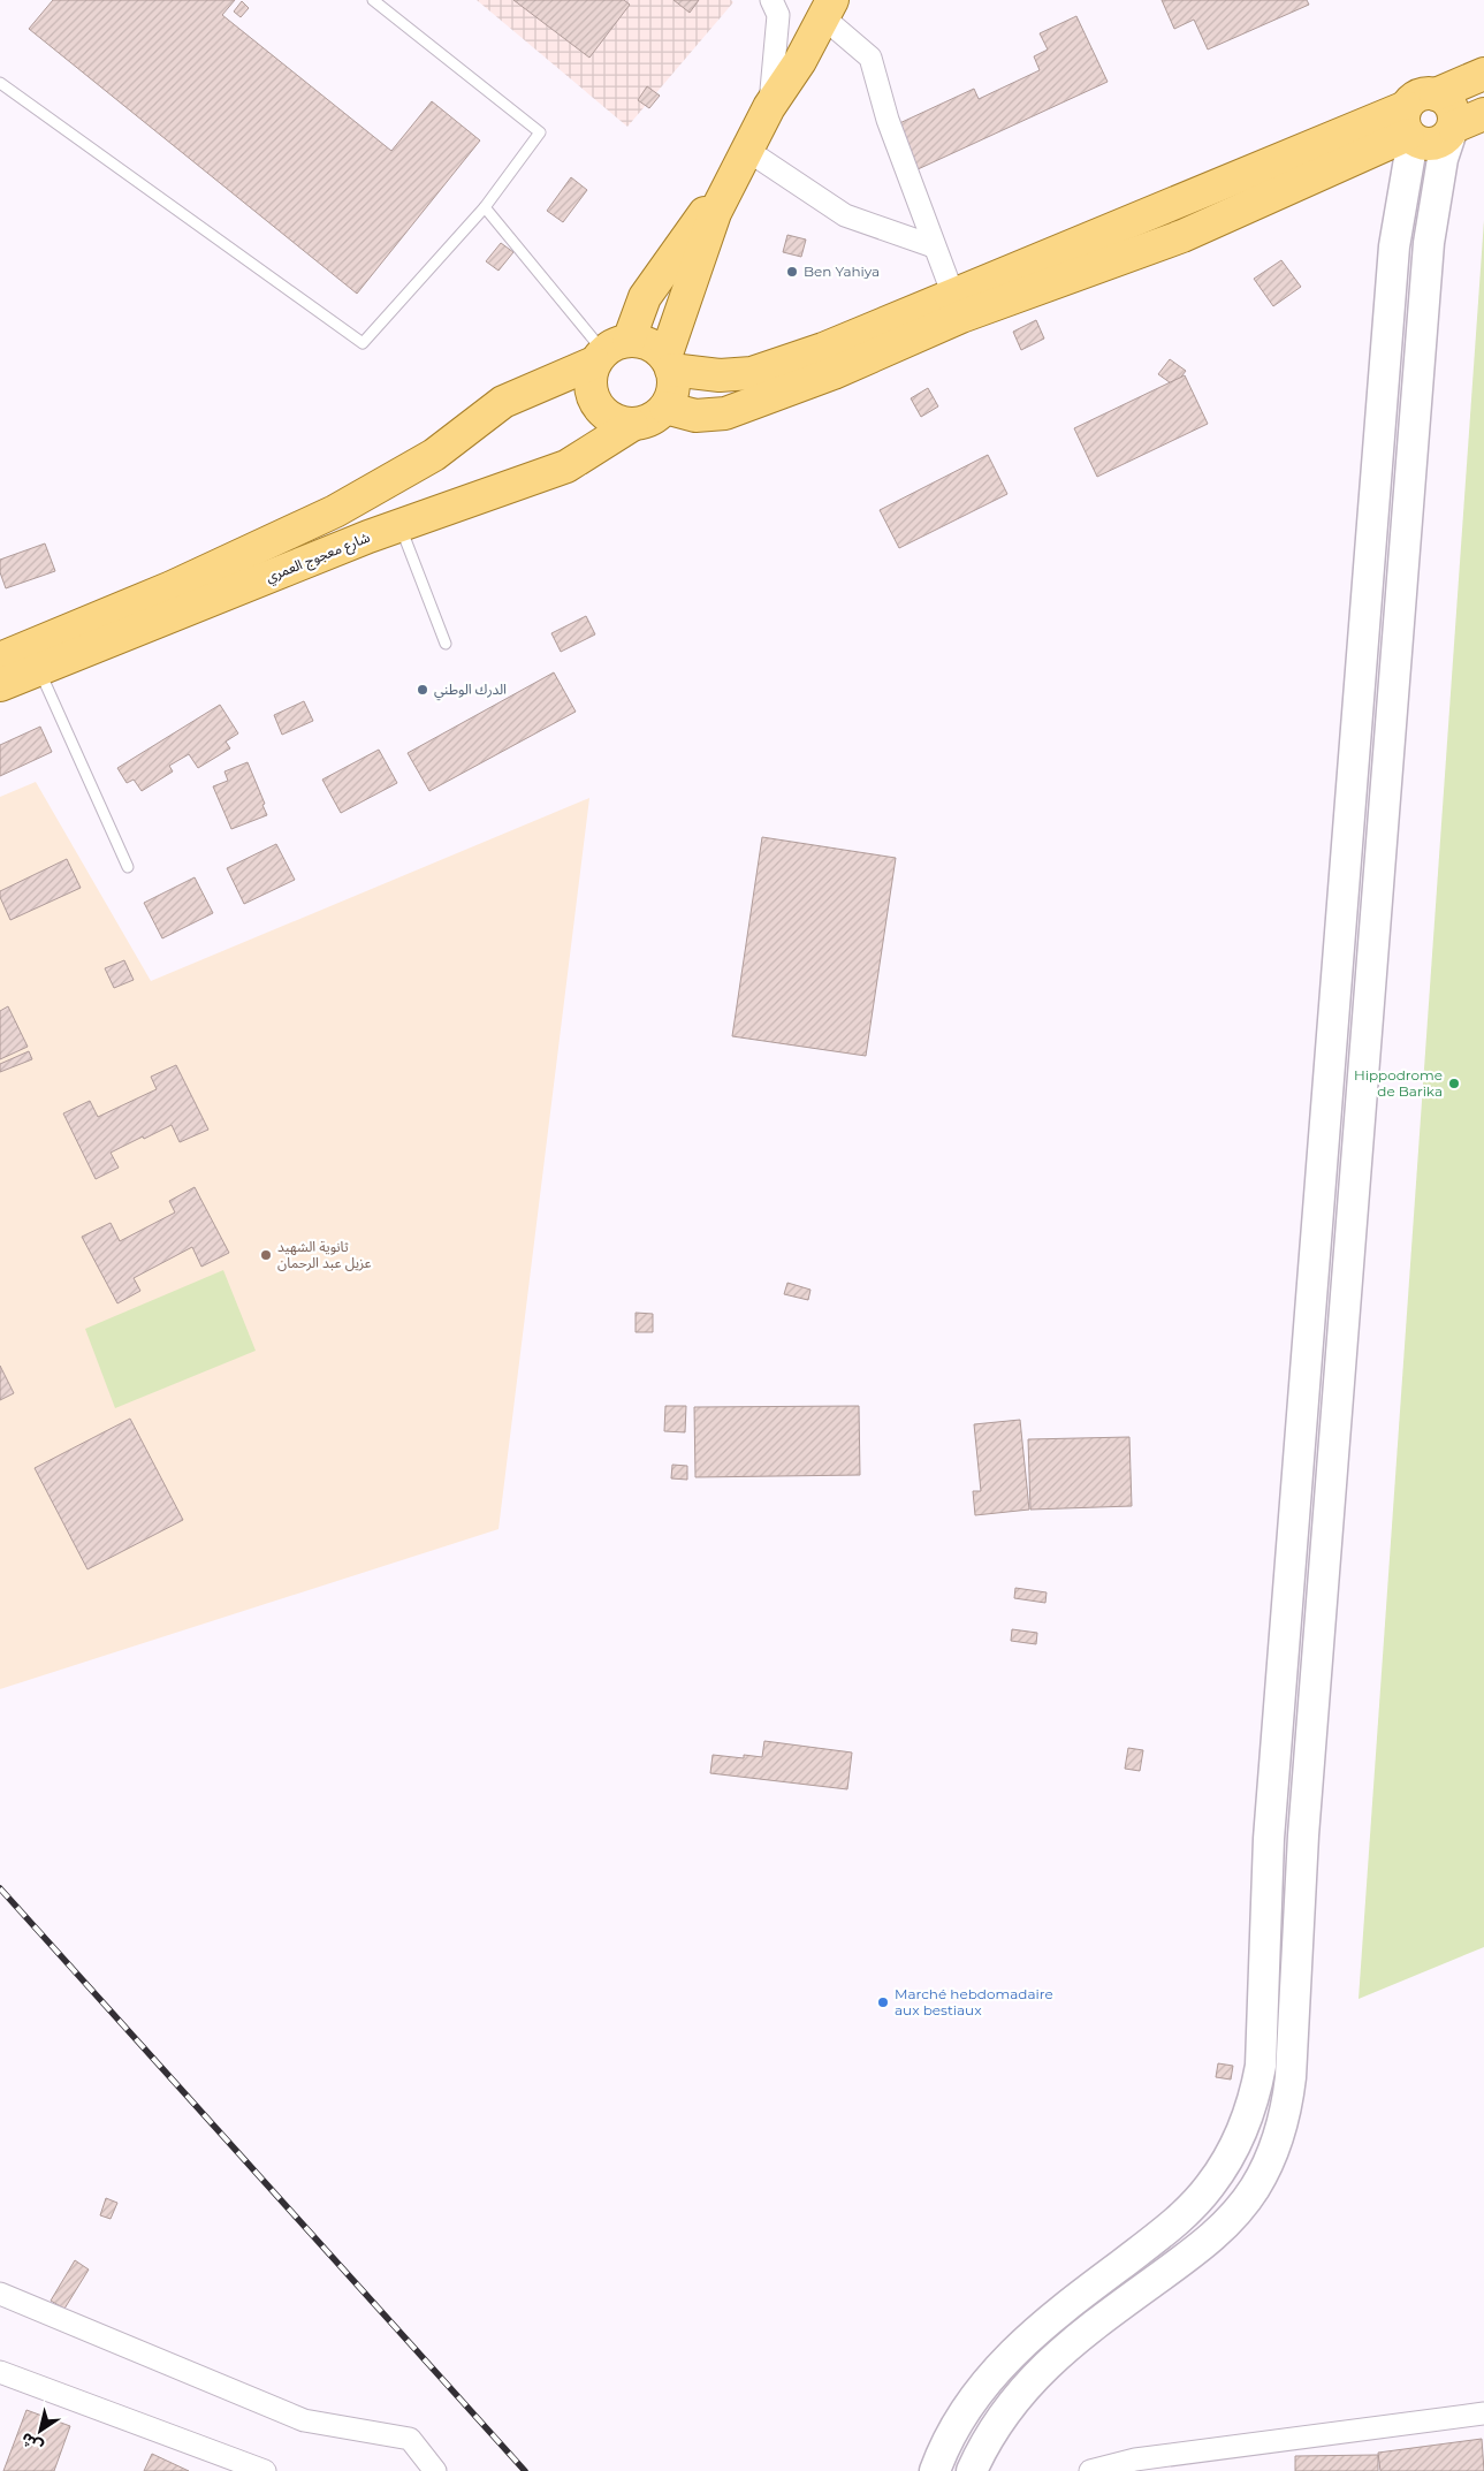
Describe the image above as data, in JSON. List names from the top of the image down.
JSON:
{
  "streets": {
    "main road": ["شارع معجوج العمري"]
  },
  "places": [
    "Ben Yahiya",
    "الدرك الوطني",
    "Hippodrome de Barika",
    "ثانوية الشهيد عزيل عبد الرحمان",
    "Marché hebdomadaire aux bestiaux"
  ],
  "north": "bottom left"
}
